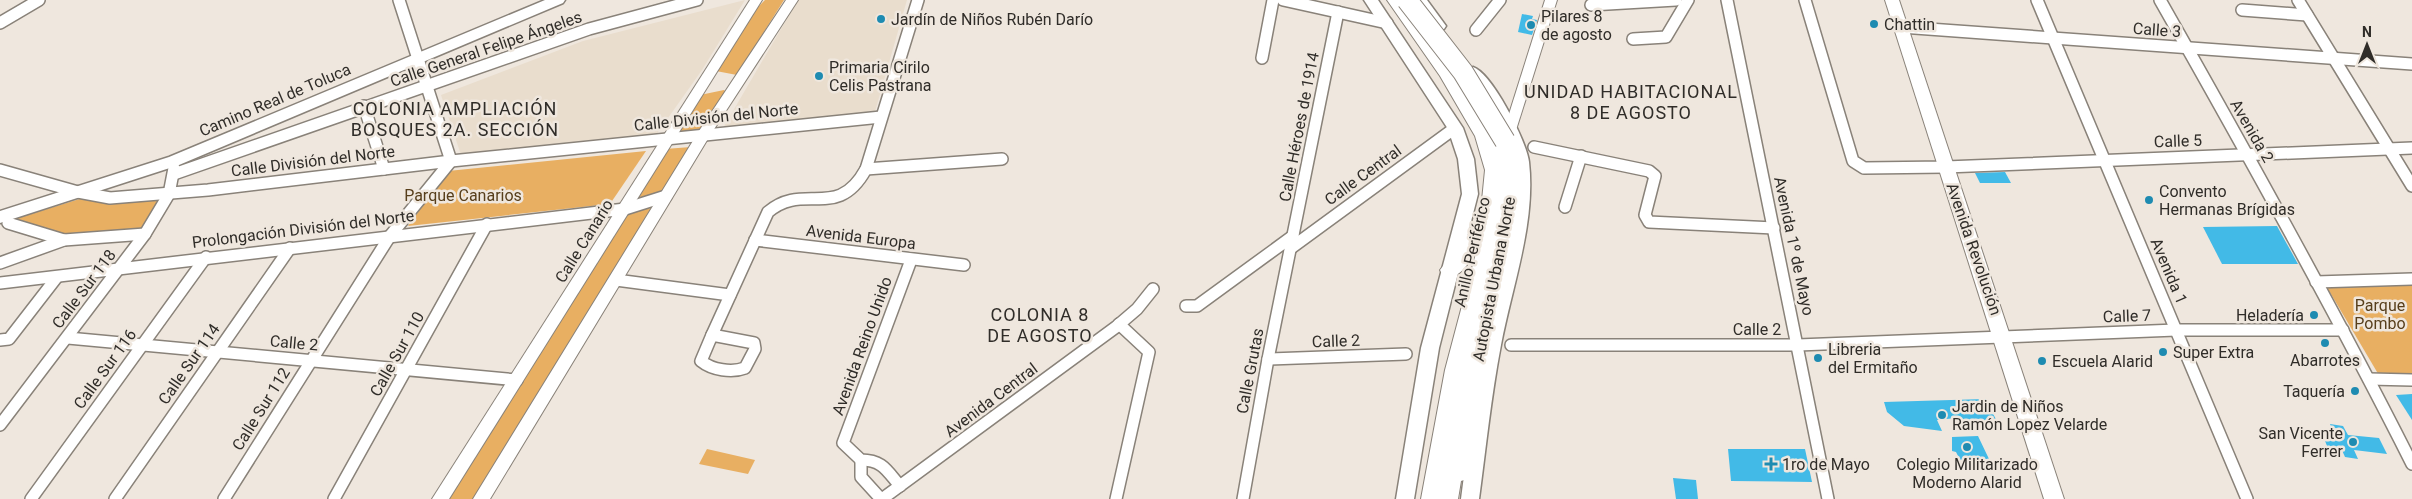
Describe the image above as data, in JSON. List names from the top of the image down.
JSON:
{
  "streets": {
    "highway": ["Anillo Periférico", "Autopista Urbana Norte"],
    "main road": ["Camino Real de Toluca", "Avenida Revolución"],
    "street": [
      "Calle 3",
      "Calle General Felipe Ángeles",
      "Calle División del Norte",
      "Calle Héroes de 1914",
      "Avenida 2",
      "Calle 5",
      "Calle Central",
      "Prolongación División del Norte",
      "Avenida Europa",
      "Calle Canario",
      "Avenida 1º de Mayo",
      "Avenida 1",
      "Calle Sur 118",
      "Calle 7",
      "Calle 2",
      "Avenida Reino Unido",
      "Calle Sur 110",
      "Calle Sur 114",
      "Calle Sur 116",
      "Calle Grutas",
      "Avenida Central",
      "Calle Sur 112"
    ]
  },
  "crossings": [
    ["Calle 3", "Avenida 2"],
    ["Calle 3", "Avenida Revolución"],
    ["Calle 3", "Avenida 1"],
    ["Calle General Felipe Ángeles", "Camino Real de Toluca"],
    ["Calle General Felipe Ángeles", "Calle Sur 118"],
    ["Camino Real de Toluca", "Calle División del Norte"],
    ["Camino Real de Toluca", "Calle Sur 118"],
    ["Calle División del Norte", "Calle Canario"],
    ["Calle División del Norte", "Calle Sur 118"],
    ["Calle División del Norte", "Calle Sur 112"],
    ["Calle Héroes de 1914", "Calle Central"],
    ["Calle Héroes de 1914", "Calle Grutas"],
    ["Avenida 2", "Calle 5"],
    ["Avenida 2", "Calle 7"],
    ["Calle 5", "Avenida Revolución"],
    ["Calle 5", "Avenida 1"],
    ["Calle Central", "Calle Grutas"],
    ["Prolongación División del Norte", "Calle Canario"],
    ["Prolongación División del Norte", "Calle Sur 118"],
    ["Prolongación División del Norte", "Calle Sur 110"],
    ["Prolongación División del Norte", "Calle Sur 114"],
    ["Prolongación División del Norte", "Calle Sur 116"],
    ["Prolongación División del Norte", "Calle Sur 112"],
    ["Avenida Europa", "Avenida Reino Unido"],
    ["Calle Canario", "Calle 2"],
    ["Avenida 1º de Mayo", "Calle 2"],
    ["Avenida Revolución", "Calle 7"],
    ["Avenida Revolución", "Calle 2"],
    ["Anillo Periférico", "Autopista Urbana Norte"],
    ["Avenida 1", "Calle 7"],
    ["Calle Sur 118", "Calle 2"],
    ["Calle 7", "Calle 2"],
    ["Calle 2", "Calle Sur 110"],
    ["Calle 2", "Calle Sur 114"],
    ["Calle 2", "Calle Sur 116"],
    ["Calle 2", "Calle Grutas"],
    ["Calle 2", "Calle Sur 112"]
  ],
  "districts": ["UNIDAD HABITACIONAL 8 DE AGOSTO", "COLONIA AMPLIACIÓN BOSQUES 2A. SECCIÓN", "COLONIA 8 DE AGOSTO"],
  "parks": ["Parque Canarios", "Parque Pombo"],
  "places": {
    "other": [
      "Jardín de Niños Rubén Darío",
      "Chattin",
      "Pilares 8 de agosto",
      "Primaria Cirilo Celis Pastrana",
      "Convento Hermanas Brígidas",
      "Heladería",
      "Abarrotes",
      "Super Extra",
      "Libreria del Ermitaño",
      "Escuela Alarid",
      "Taquería",
      "Jardin de Niños Ramón Lopez Velarde",
      "San Vicente Ferrer",
      "Colegio Militarizado Moderno Alarid"
    ],
    "health": ["1ro de Mayo"]
  },
  "north": "top"
}
